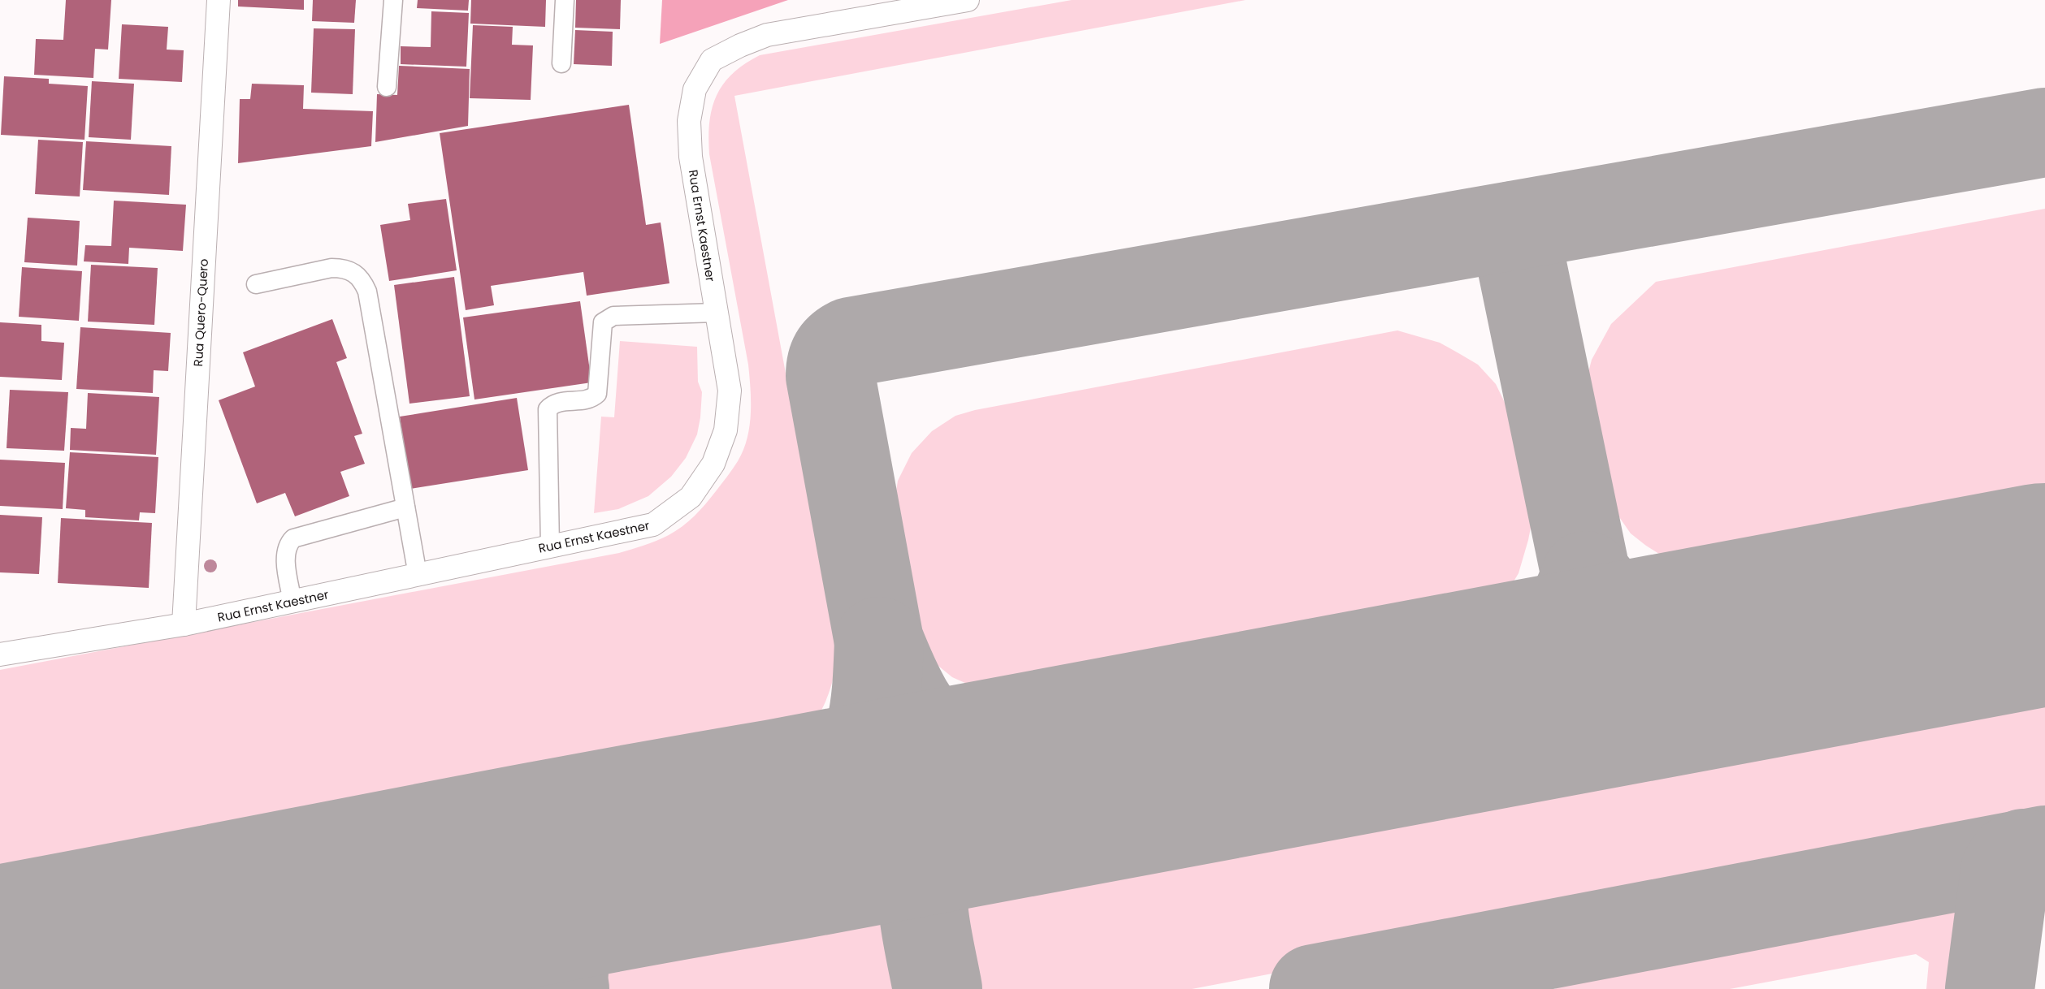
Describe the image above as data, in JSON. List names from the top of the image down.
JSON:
{
  "streets": {
    "street": ["Rua Ernst Kaestner", "Rua Quero-Quero"]
  },
  "crossings": [
    ["Rua Ernst Kaestner", "Rua Quero-Quero"]
  ]
}
